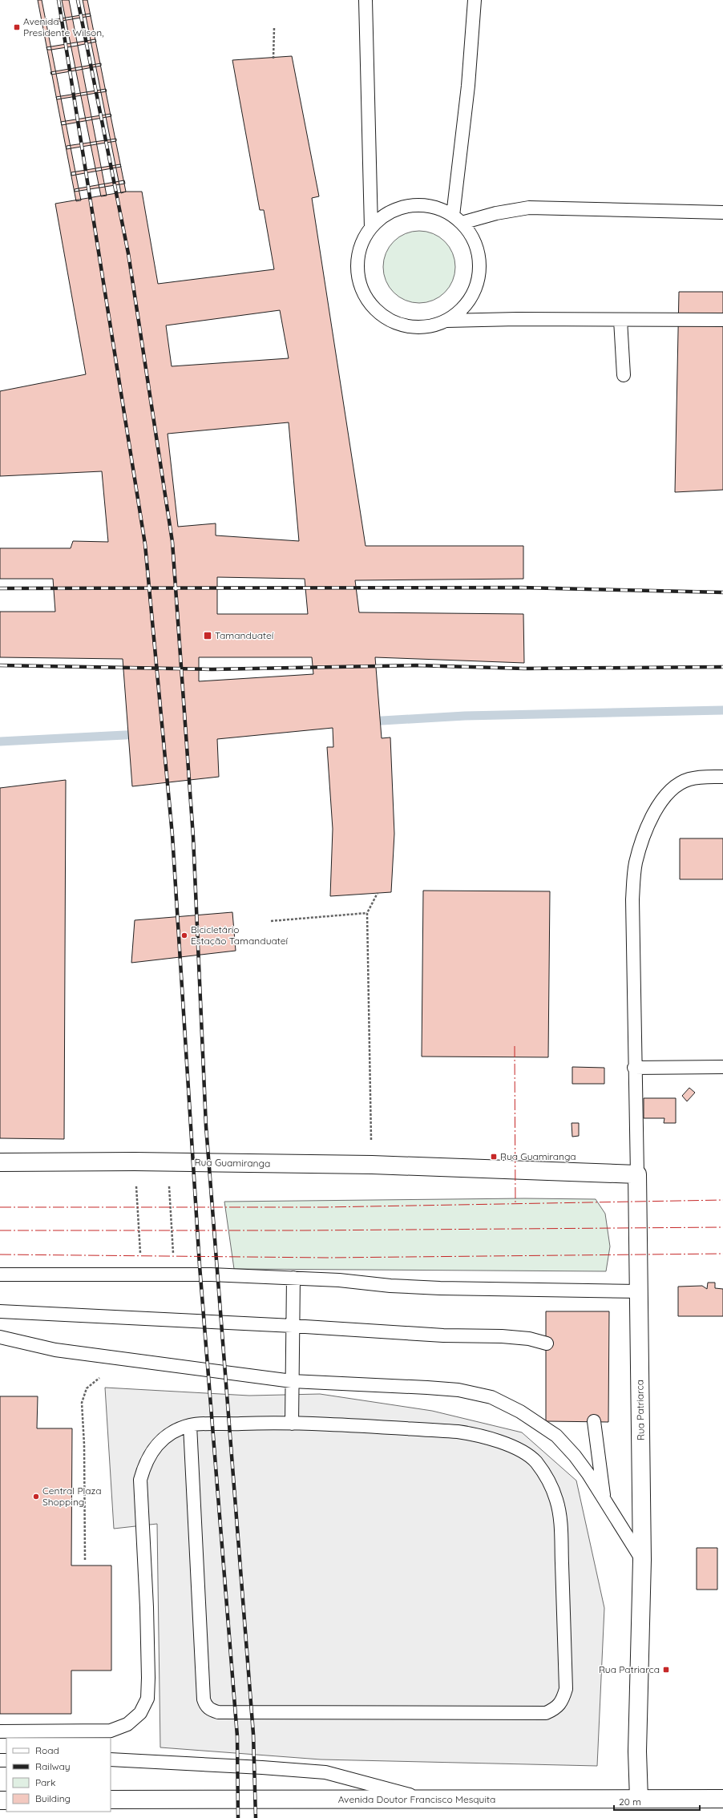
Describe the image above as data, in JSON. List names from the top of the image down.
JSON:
{
  "streets": {
    "main road": ["Rua Guamiranga", "Rua Patriarca", "Avenida Doutor Francisco Mesquita"]
  },
  "crossings": [
    ["Rua Guamiranga", "Rua Patriarca"],
    ["Rua Patriarca", "Avenida Doutor Francisco Mesquita"]
  ],
  "places": {
    "transit": [
      "Avenida Presidente Wilson,",
      "Tamanduateí",
      "Rua Guamiranga",
      "Rua Patriarca"
    ],
    "other": ["Bicicletário Estação Tamanduateí", "Central Plaza Shopping"]
  },
  "legend": [
    "Road",
    "Railway",
    "Park",
    "Building"
  ],
  "scale_bar": "20 m"
}
